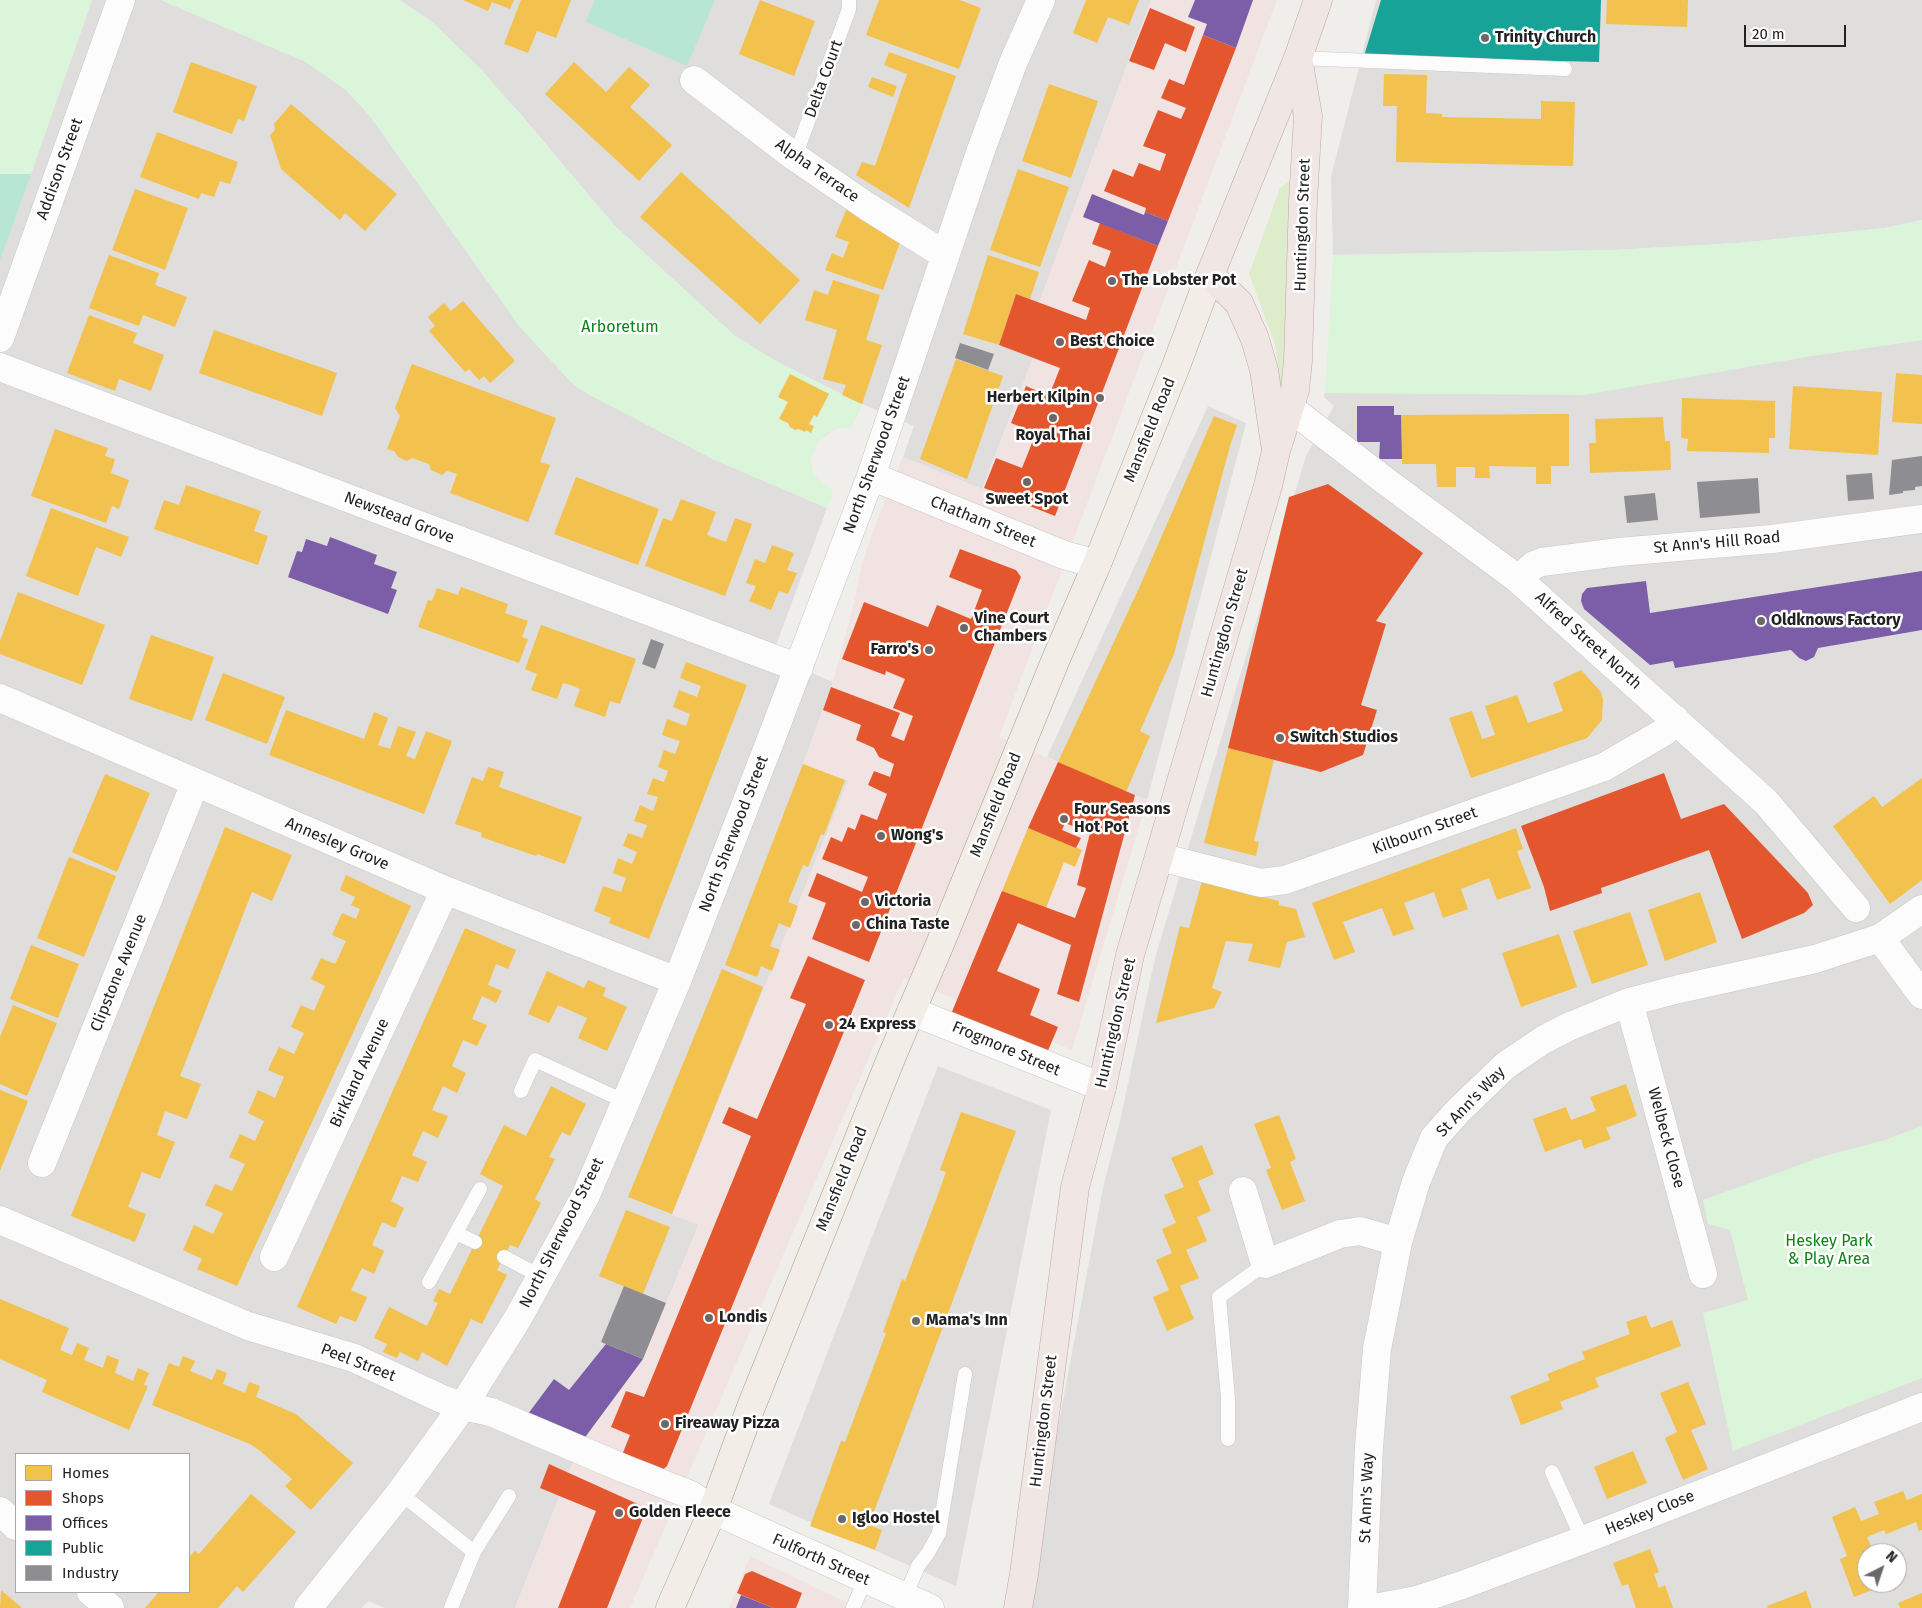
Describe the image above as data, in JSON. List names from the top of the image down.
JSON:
{
  "streets": {
    "highway": ["Huntingdon Street", "Mansfield Road"],
    "street": [
      "Addison Street",
      "Alpha Terrace",
      "North Sherwood Street",
      "Newstead Grove",
      "Chatham Street",
      "St Ann's Hill Road",
      "Alfred Street North",
      "Kilbourn Street",
      "Annesley Grove",
      "Clipstone Avenue",
      "Frogmore Street",
      "Birkland Avenue",
      "St Ann's Way",
      "Welbeck Close",
      "Peel Street",
      "Heskey Close",
      "Fulforth Street"
    ],
    "lane": ["Delta Court"]
  },
  "crossings": [
    ["Delta Court", "Alpha Terrace"],
    ["Alpha Terrace", "North Sherwood Street"],
    ["Huntingdon Street", "Mansfield Road"],
    ["Huntingdon Street", "Alfred Street North"],
    ["Huntingdon Street", "Kilbourn Street"],
    ["Huntingdon Street", "Frogmore Street"],
    ["Mansfield Road", "Chatham Street"],
    ["Mansfield Road", "Frogmore Street"],
    ["Mansfield Road", "Peel Street"],
    ["Mansfield Road", "Fulforth Street"],
    ["North Sherwood Street", "Newstead Grove"],
    ["North Sherwood Street", "Chatham Street"],
    ["North Sherwood Street", "Annesley Grove"],
    ["North Sherwood Street", "Peel Street"],
    ["St Ann's Hill Road", "Alfred Street North"],
    ["Alfred Street North", "Kilbourn Street"],
    ["Annesley Grove", "Clipstone Avenue"],
    ["Annesley Grove", "Birkland Avenue"],
    ["St Ann's Way", "Welbeck Close"],
    ["Peel Street", "Fulforth Street"]
  ],
  "parks": ["Arboretum", "Heskey Park & Play Area"],
  "places": [
    "Trinity Church",
    "The Lobster Pot",
    "Best Choice",
    "Herbert Kilpin",
    "Royal Thai",
    "Sweet Spot",
    "Oldknows Factory",
    "Vine Court Chambers",
    "Farro's",
    "Switch Studios",
    "Four Seasons Hot Pot",
    "Wong's",
    "Victoria",
    "China Taste",
    "24 Express",
    "Londis",
    "Mama's Inn",
    "Fireaway Pizza",
    "Golden Fleece",
    "Igloo Hostel"
  ],
  "legend": [
    "Homes",
    "Shops",
    "Offices",
    "Public",
    "Industry"
  ],
  "scale_bar": "20 m",
  "north": "top right"
}
